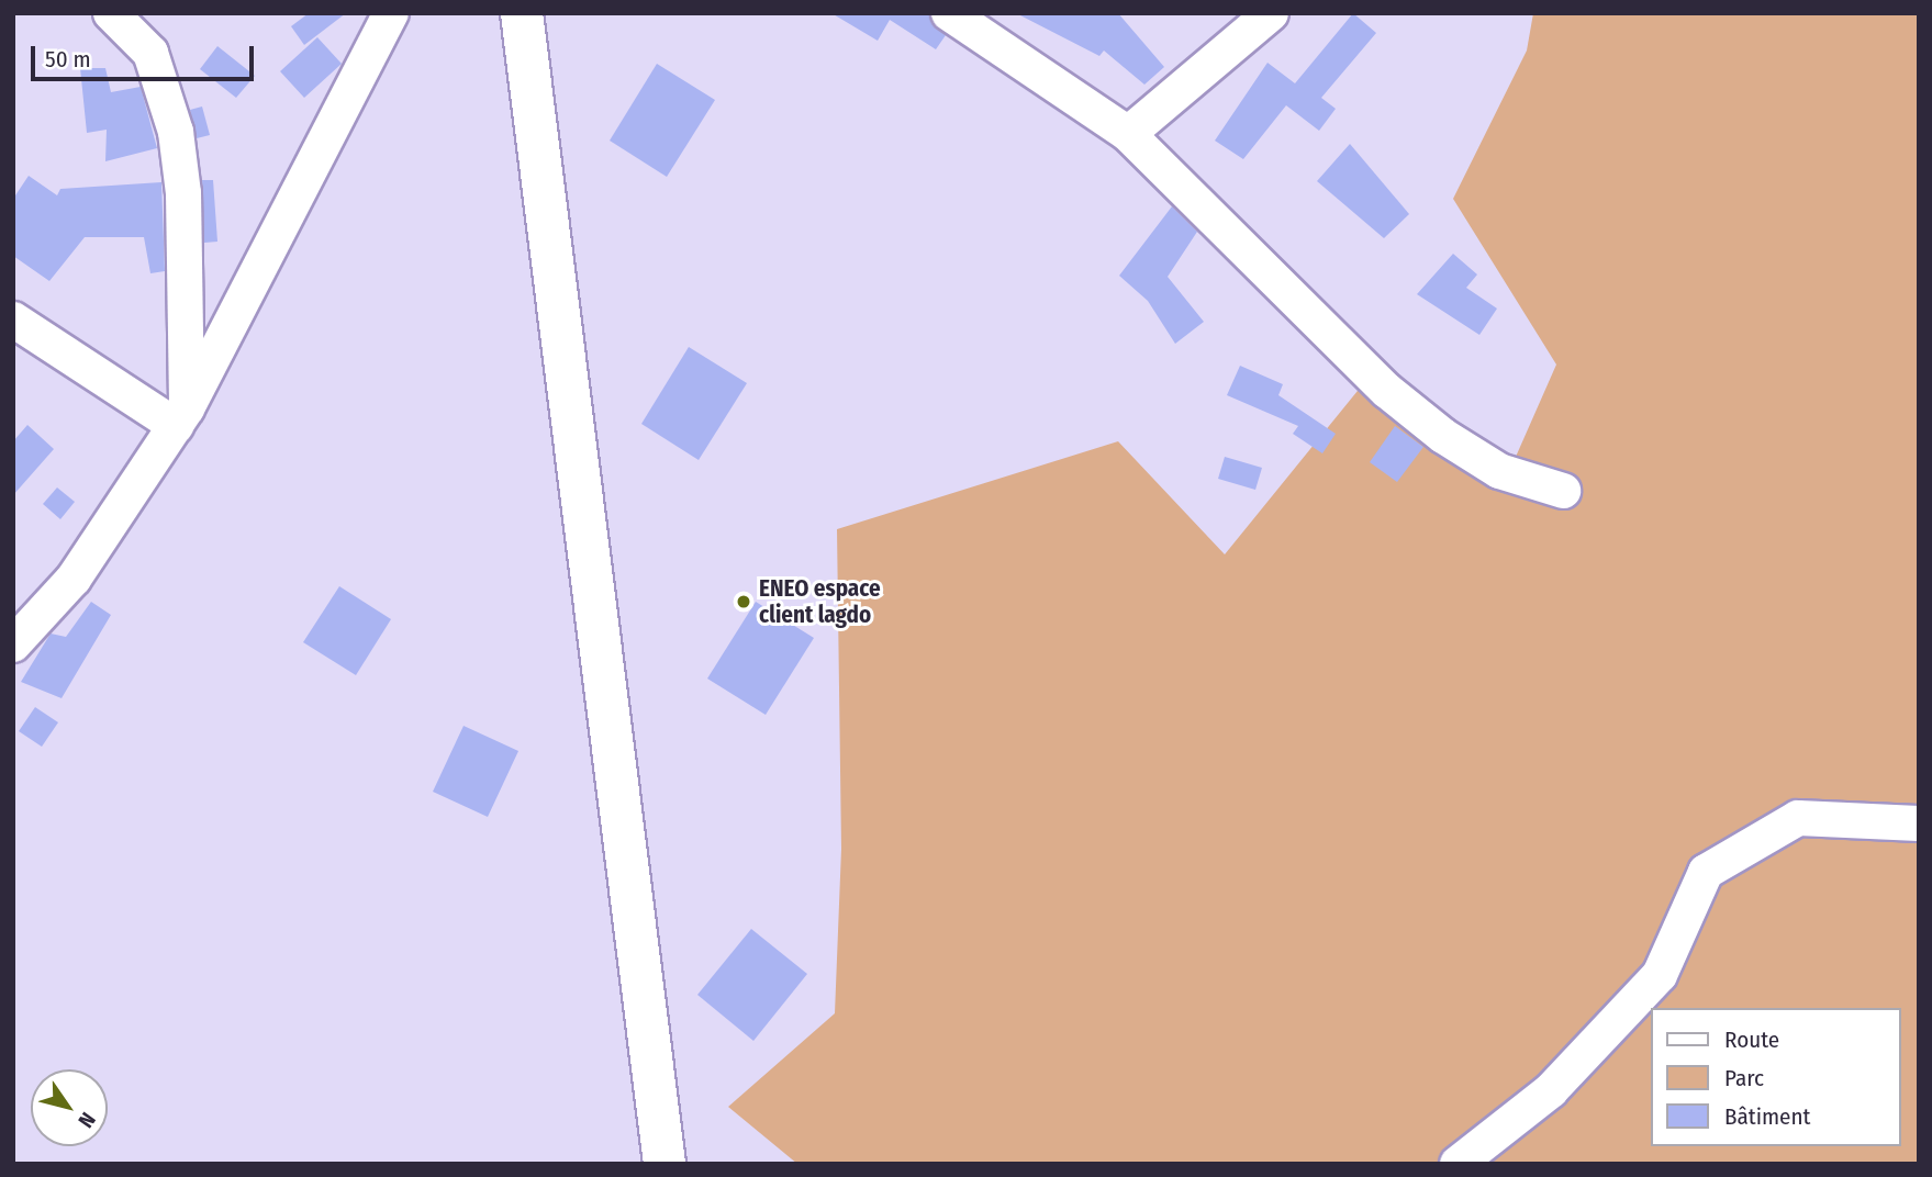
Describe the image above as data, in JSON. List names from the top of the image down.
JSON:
{
  "places": ["ENEO espace client lagdo"],
  "legend": ["Route", "Parc", "Bâtiment"],
  "scale_bar": "50 m",
  "north": "bottom right"
}
